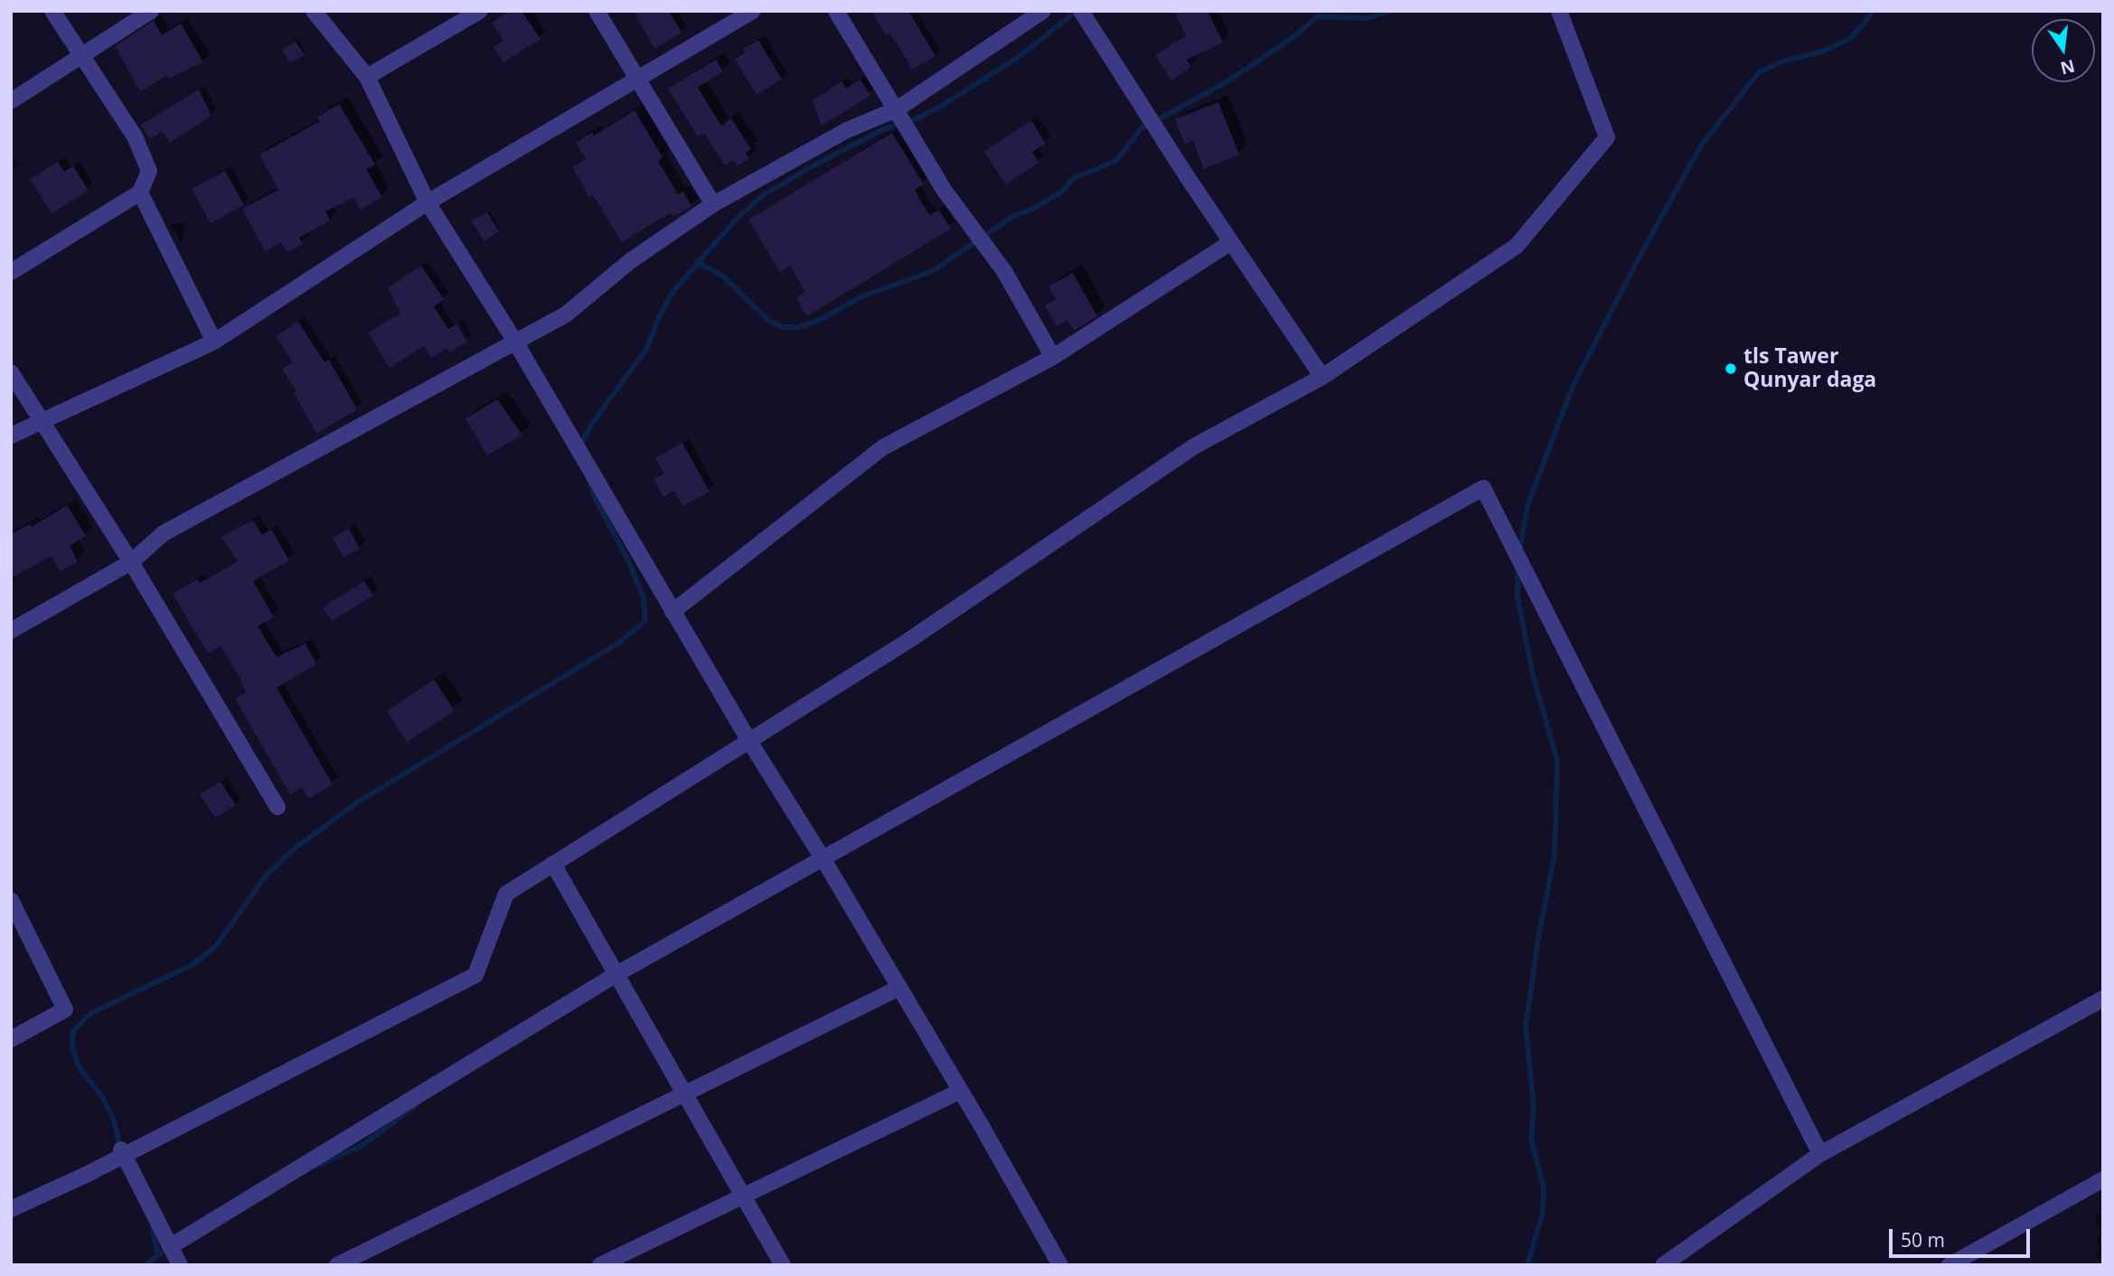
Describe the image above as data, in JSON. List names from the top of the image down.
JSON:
{
  "places": ["tls Tawer Qunyar daga"],
  "scale_bar": "50 m",
  "north": "bottom"
}
